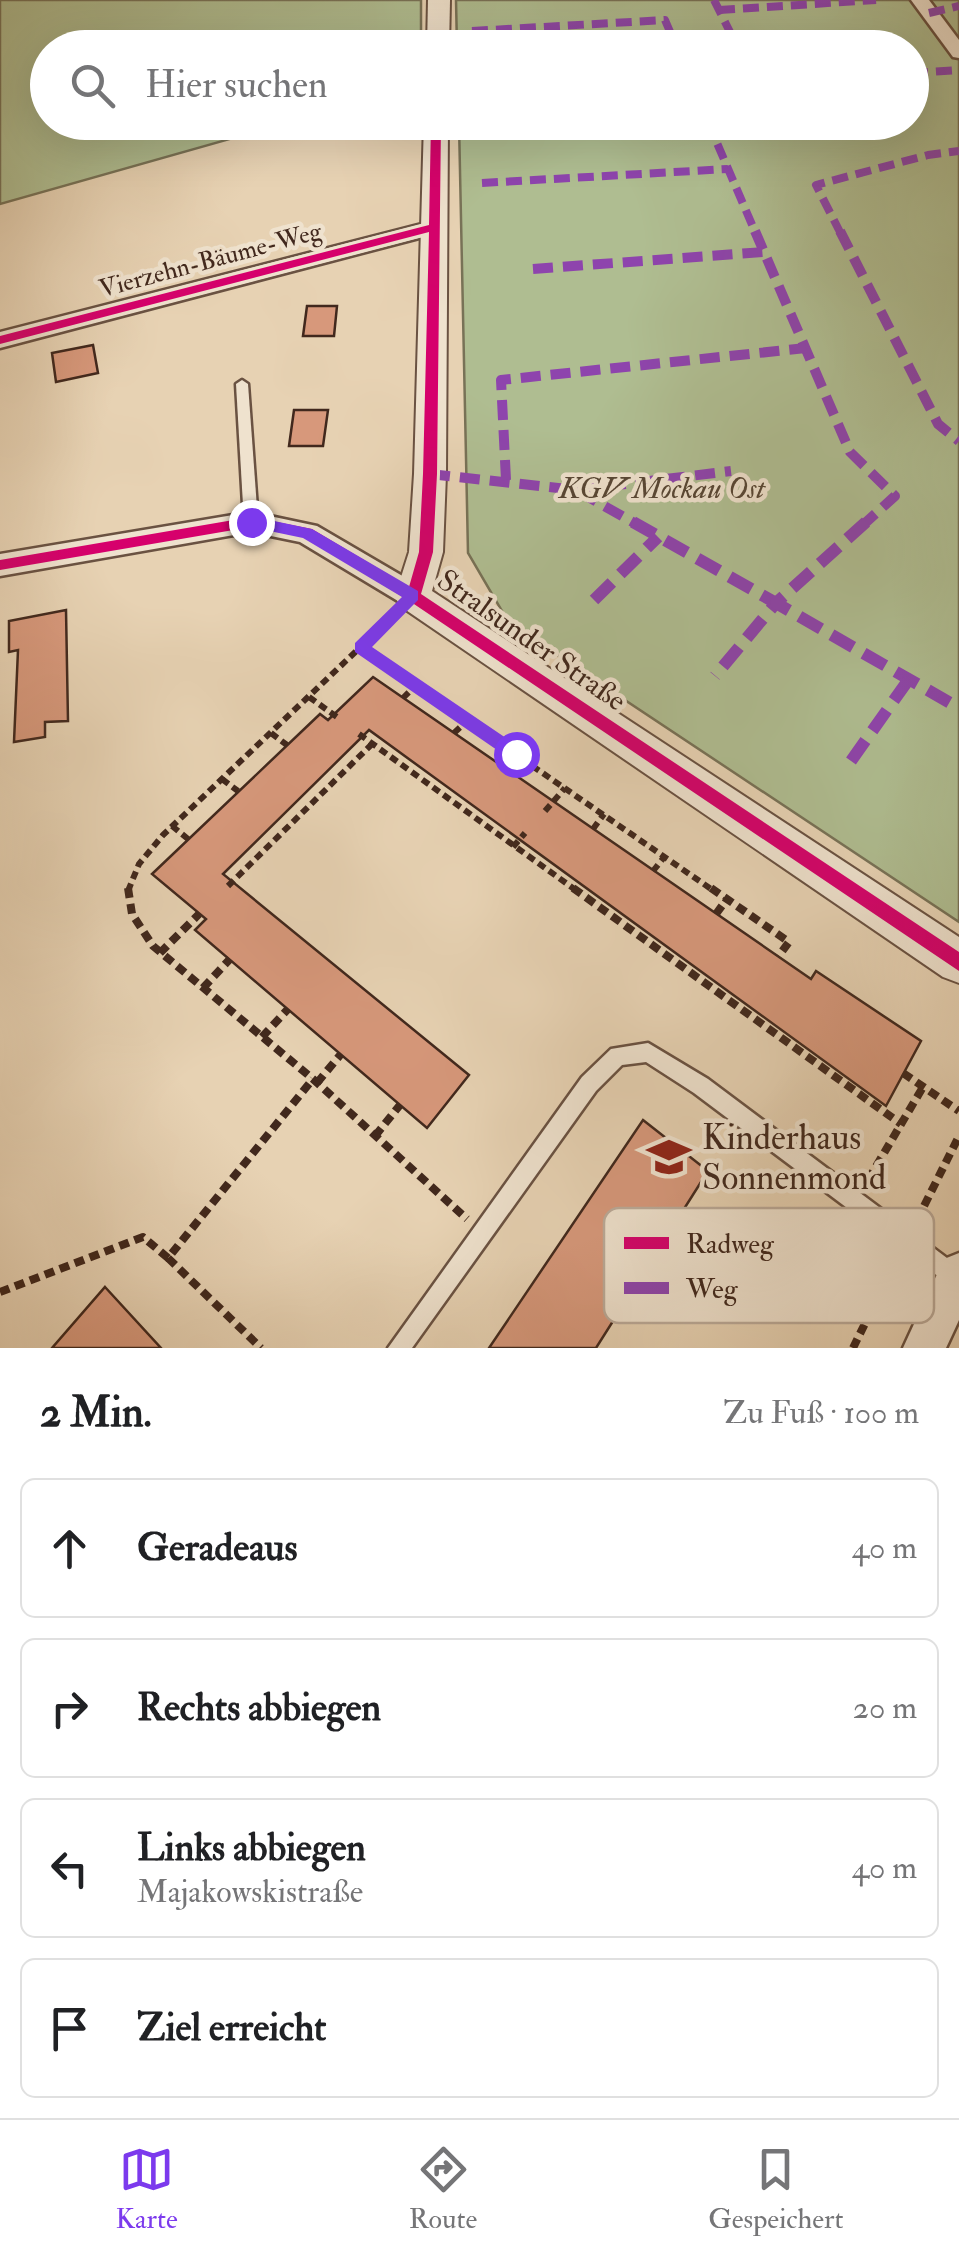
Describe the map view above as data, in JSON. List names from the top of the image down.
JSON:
{
  "streets": {
    "street": ["Vierzehn-Bäume-Weg", "Stralsunder Straße"]
  },
  "crossings": [
    ["Vierzehn-Bäume-Weg", "Stralsunder Straße"]
  ],
  "parks": ["KGV Mockau Ost"],
  "places": {
    "school or university": ["Kinderhaus Sonnenmond"]
  },
  "legend": ["Radweg", "Weg"],
  "page": {
    "search": "Hier suchen",
    "heading": ["2 Min.", "Zu Fuß · 100 m"],
    "list": [
      ["Geradeaus", "40 m"],
      ["Rechts abbiegen", "20 m"],
      ["Links abbiegen", "Majakowskistraße", "40 m"],
      "Ziel erreicht"
    ],
    "nav": ["Karte", "Route", "Gespeichert"]
  }
}
